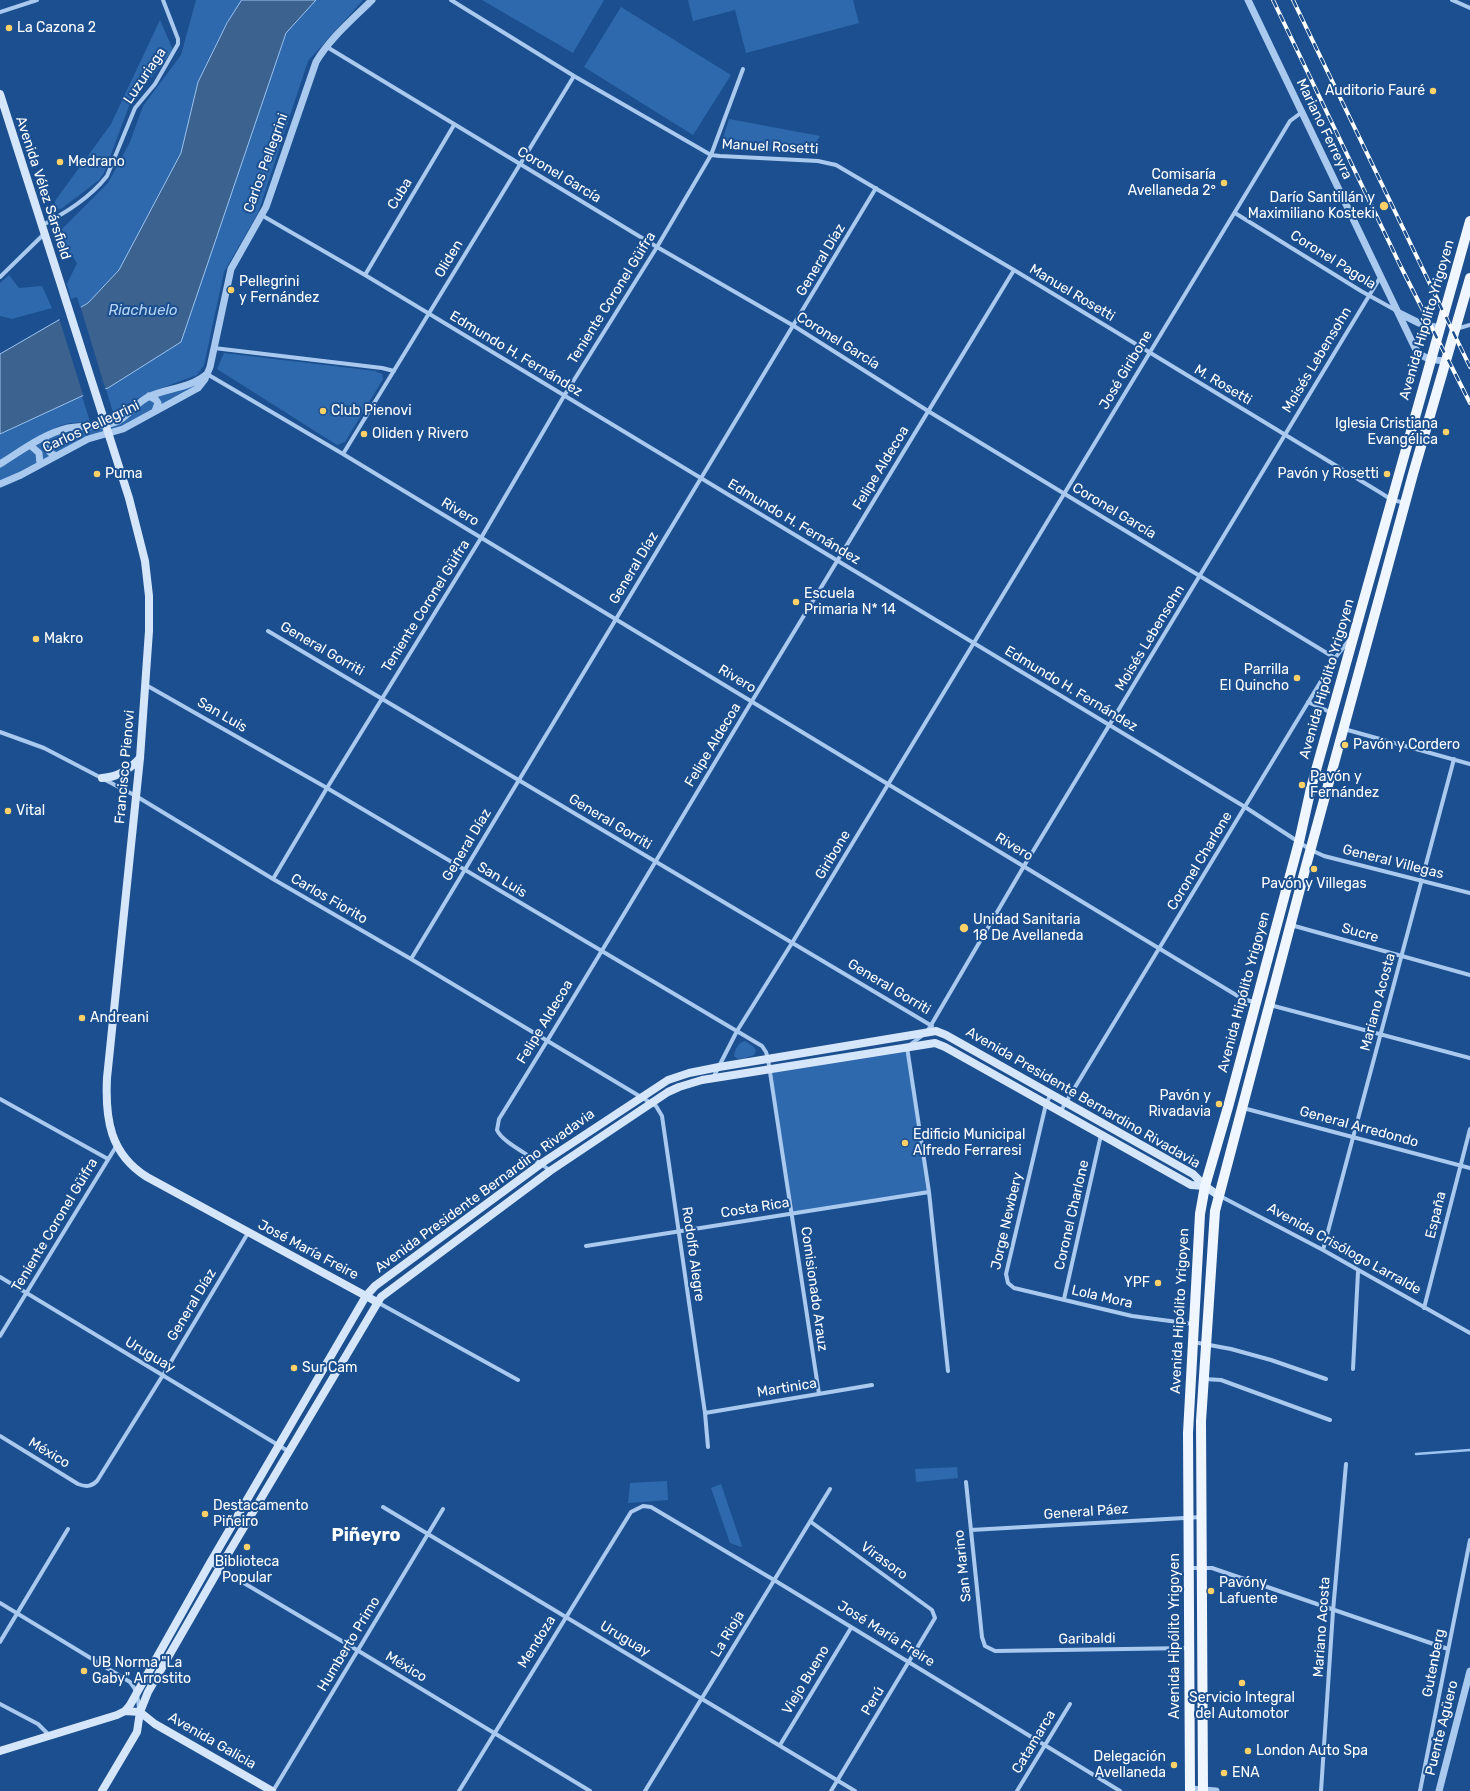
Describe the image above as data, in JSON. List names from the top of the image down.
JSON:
{
  "streets": {
    "main road": [
      "Avenida Vélez Sársfield",
      "Avenida Hipólito Yrigoyen",
      "Francisco Pienovi",
      "Avenida Presidente Bernardino Rivadavia",
      "Avenida Crisólogo Larralde",
      "José María Freire",
      "Avenida Galicia"
    ],
    "street": [
      "Luzuriaga",
      "Mariano Ferreyra",
      "Manuel Rosetti",
      "Carlos Pellegrini",
      "Coronel García",
      "Cuba",
      "Oliden",
      "General Díaz",
      "Coronel Pagola",
      "Teniente Coronel Güifra",
      "Edmundo H. Fernández",
      "Moisés Lebensohn",
      "José Giribone",
      "M. Rosetti",
      "Felipe Aldecoa",
      "Rivero",
      "General Gorriti",
      "San Luis",
      "Giribone",
      "Coronel Charlone",
      "General Villegas",
      "Carlos Fiorito",
      "Sucre",
      "Mariano Acosta",
      "General Arredondo",
      "Costa Rica",
      "España",
      "Jorge Newbery",
      "Rodolfo Alegre",
      "Comisionado Arauz",
      "Lola Mora",
      "Uruguay",
      "Martinica",
      "México",
      "General Páez",
      "Virasoro",
      "San Marino",
      "La Rioja",
      "Garibaldi",
      "Mendoza",
      "Humberto Primo",
      "Gutenberg",
      "Viejo Bueno",
      "Perú",
      "Puente Agüero",
      "Catamarca"
    ]
  },
  "crossings": [
    ["Luzuriaga", "Avenida Vélez Sársfield"],
    ["Mariano Ferreyra", "Coronel Pagola"],
    ["Mariano Ferreyra", "Avenida Hipólito Yrigoyen"],
    ["Mariano Ferreyra", "Moisés Lebensohn"],
    ["Mariano Ferreyra", "José Giribone"],
    ["Manuel Rosetti", "Oliden"],
    ["Manuel Rosetti", "General Díaz"],
    ["Manuel Rosetti", "Teniente Coronel Güifra"],
    ["Manuel Rosetti", "José Giribone"],
    ["Manuel Rosetti", "M. Rosetti"],
    ["Manuel Rosetti", "Felipe Aldecoa"],
    ["Carlos Pellegrini", "Coronel García"],
    ["Carlos Pellegrini", "Edmundo H. Fernández"],
    ["Carlos Pellegrini", "Rivero"],
    ["Carlos Pellegrini", "Francisco Pienovi"],
    ["Coronel García", "Cuba"],
    ["Coronel García", "Oliden"],
    ["Coronel García", "General Díaz"],
    ["Coronel García", "Teniente Coronel Güifra"],
    ["Coronel García", "Moisés Lebensohn"],
    ["Coronel García", "José Giribone"],
    ["Coronel García", "Felipe Aldecoa"],
    ["Coronel García", "Coronel Charlone"],
    ["Avenida Vélez Sársfield", "Francisco Pienovi"],
    ["Cuba", "Edmundo H. Fernández"],
    ["Oliden", "Edmundo H. Fernández"],
    ["Oliden", "Rivero"],
    ["General Díaz", "Edmundo H. Fernández"],
    ["General Díaz", "Rivero"],
    ["General Díaz", "General Gorriti"],
    ["General Díaz", "San Luis"],
    ["General Díaz", "Carlos Fiorito"],
    ["General Díaz", "José María Freire"],
    ["General Díaz", "Uruguay"],
    ["General Díaz", "México"],
    ["Coronel Pagola", "Moisés Lebensohn"],
    ["Coronel Pagola", "José Giribone"],
    ["Teniente Coronel Güifra", "Edmundo H. Fernández"],
    ["Teniente Coronel Güifra", "Rivero"],
    ["Teniente Coronel Güifra", "General Gorriti"],
    ["Teniente Coronel Güifra", "San Luis"],
    ["Teniente Coronel Güifra", "Francisco Pienovi"],
    ["Teniente Coronel Güifra", "Carlos Fiorito"],
    ["Teniente Coronel Güifra", "José María Freire"],
    ["Teniente Coronel Güifra", "Uruguay"],
    ["Avenida Hipólito Yrigoyen", "Edmundo H. Fernández"],
    ["Avenida Hipólito Yrigoyen", "Rivero"],
    ["Avenida Hipólito Yrigoyen", "Coronel Charlone"],
    ["Avenida Hipólito Yrigoyen", "General Villegas"],
    ["Avenida Hipólito Yrigoyen", "Sucre"],
    ["Avenida Hipólito Yrigoyen", "Avenida Presidente Bernardino Rivadavia"],
    ["Avenida Hipólito Yrigoyen", "General Arredondo"],
    ["Avenida Hipólito Yrigoyen", "Avenida Crisólogo Larralde"],
    ["Avenida Hipólito Yrigoyen", "Lola Mora"],
    ["Avenida Hipólito Yrigoyen", "General Páez"],
    ["Avenida Hipólito Yrigoyen", "Garibaldi"],
    ["Edmundo H. Fernández", "Moisés Lebensohn"],
    ["Edmundo H. Fernández", "José Giribone"],
    ["Edmundo H. Fernández", "Felipe Aldecoa"],
    ["Edmundo H. Fernández", "Giribone"],
    ["Edmundo H. Fernández", "Coronel Charlone"],
    ["Edmundo H. Fernández", "General Villegas"],
    ["Moisés Lebensohn", "M. Rosetti"],
    ["Moisés Lebensohn", "Rivero"],
    ["Moisés Lebensohn", "General Gorriti"],
    ["Moisés Lebensohn", "Avenida Presidente Bernardino Rivadavia"],
    ["José Giribone", "M. Rosetti"],
    ["José Giribone", "Giribone"],
    ["Felipe Aldecoa", "Rivero"],
    ["Felipe Aldecoa", "General Gorriti"],
    ["Felipe Aldecoa", "San Luis"],
    ["Felipe Aldecoa", "Carlos Fiorito"],
    ["Felipe Aldecoa", "Avenida Presidente Bernardino Rivadavia"],
    ["Rivero", "Giribone"],
    ["Rivero", "Coronel Charlone"],
    ["General Gorriti", "Giribone"],
    ["General Gorriti", "Avenida Presidente Bernardino Rivadavia"],
    ["San Luis", "Francisco Pienovi"],
    ["San Luis", "Giribone"],
    ["San Luis", "Avenida Presidente Bernardino Rivadavia"],
    ["San Luis", "Comisionado Arauz"],
    ["Francisco Pienovi", "Carlos Fiorito"],
    ["Francisco Pienovi", "José María Freire"],
    ["Giribone", "Avenida Presidente Bernardino Rivadavia"],
    ["Coronel Charlone", "Avenida Presidente Bernardino Rivadavia"],
    ["Coronel Charlone", "Lola Mora"],
    ["General Villegas", "Mariano Acosta"],
    ["Carlos Fiorito", "Avenida Presidente Bernardino Rivadavia"],
    ["Carlos Fiorito", "Rodolfo Alegre"],
    ["Sucre", "Mariano Acosta"],
    ["Mariano Acosta", "General Arredondo"],
    ["Mariano Acosta", "Avenida Crisólogo Larralde"],
    ["Avenida Presidente Bernardino Rivadavia", "Jorge Newbery"],
    ["Avenida Presidente Bernardino Rivadavia", "Avenida Crisólogo Larralde"],
    ["Avenida Presidente Bernardino Rivadavia", "José María Freire"],
    ["Avenida Presidente Bernardino Rivadavia", "Rodolfo Alegre"],
    ["Avenida Presidente Bernardino Rivadavia", "Comisionado Arauz"],
    ["Avenida Presidente Bernardino Rivadavia", "Uruguay"],
    ["Avenida Presidente Bernardino Rivadavia", "México"],
    ["Avenida Presidente Bernardino Rivadavia", "Avenida Galicia"],
    ["General Arredondo", "España"],
    ["Costa Rica", "Rodolfo Alegre"],
    ["Costa Rica", "Comisionado Arauz"],
    ["España", "Avenida Crisólogo Larralde"],
    ["Jorge Newbery", "Lola Mora"],
    ["José María Freire", "La Rioja"],
    ["José María Freire", "Mendoza"],
    ["José María Freire", "Viejo Bueno"],
    ["José María Freire", "Perú"],
    ["José María Freire", "Catamarca"],
    ["Rodolfo Alegre", "Martinica"],
    ["Comisionado Arauz", "Martinica"],
    ["Uruguay", "La Rioja"],
    ["Uruguay", "Mendoza"],
    ["Uruguay", "Humberto Primo"],
    ["Uruguay", "Viejo Bueno"],
    ["Uruguay", "Perú"],
    ["México", "Mendoza"],
    ["México", "Humberto Primo"],
    ["General Páez", "San Marino"],
    ["Virasoro", "La Rioja"],
    ["Virasoro", "Perú"],
    ["San Marino", "Garibaldi"],
    ["Humberto Primo", "Avenida Galicia"]
  ],
  "districts": ["Piñeyro"],
  "water": ["Riachuelo"],
  "places": [
    "La Cazona 2",
    "Auditorio Fauré",
    "Medrano",
    "Comisaría Avellaneda 2°",
    "Darío Santillán y Maximiliano Kosteki",
    "Pellegrini y Fernández",
    "Club Pienovi",
    "Iglesia Cristiana Evangélica",
    "Oliden y Rivero",
    "Puma",
    "Pavón y Rosetti",
    "Escuela Primaria N* 14",
    "Makro",
    "Parrilla El Quincho",
    "Pavón y Cordero",
    "Pavón y Fernández",
    "Vital",
    "Pavón y Villegas",
    "Unidad Sanitaria 18 De Avellaneda",
    "Andreani",
    "Pavón y Rivadavia",
    "Edificio Municipal Alfredo Ferraresi",
    "YPF",
    "Sur Cam",
    "Destacamento Piñeiro",
    "Biblioteca Popular",
    "Pavóny Lafuente",
    "UB Norma \"La Gaby\" Arrostito",
    "Servicio Integral del Automotor",
    "London Auto Spa",
    "Delegación Avellaneda",
    "ENA"
  ]
}
